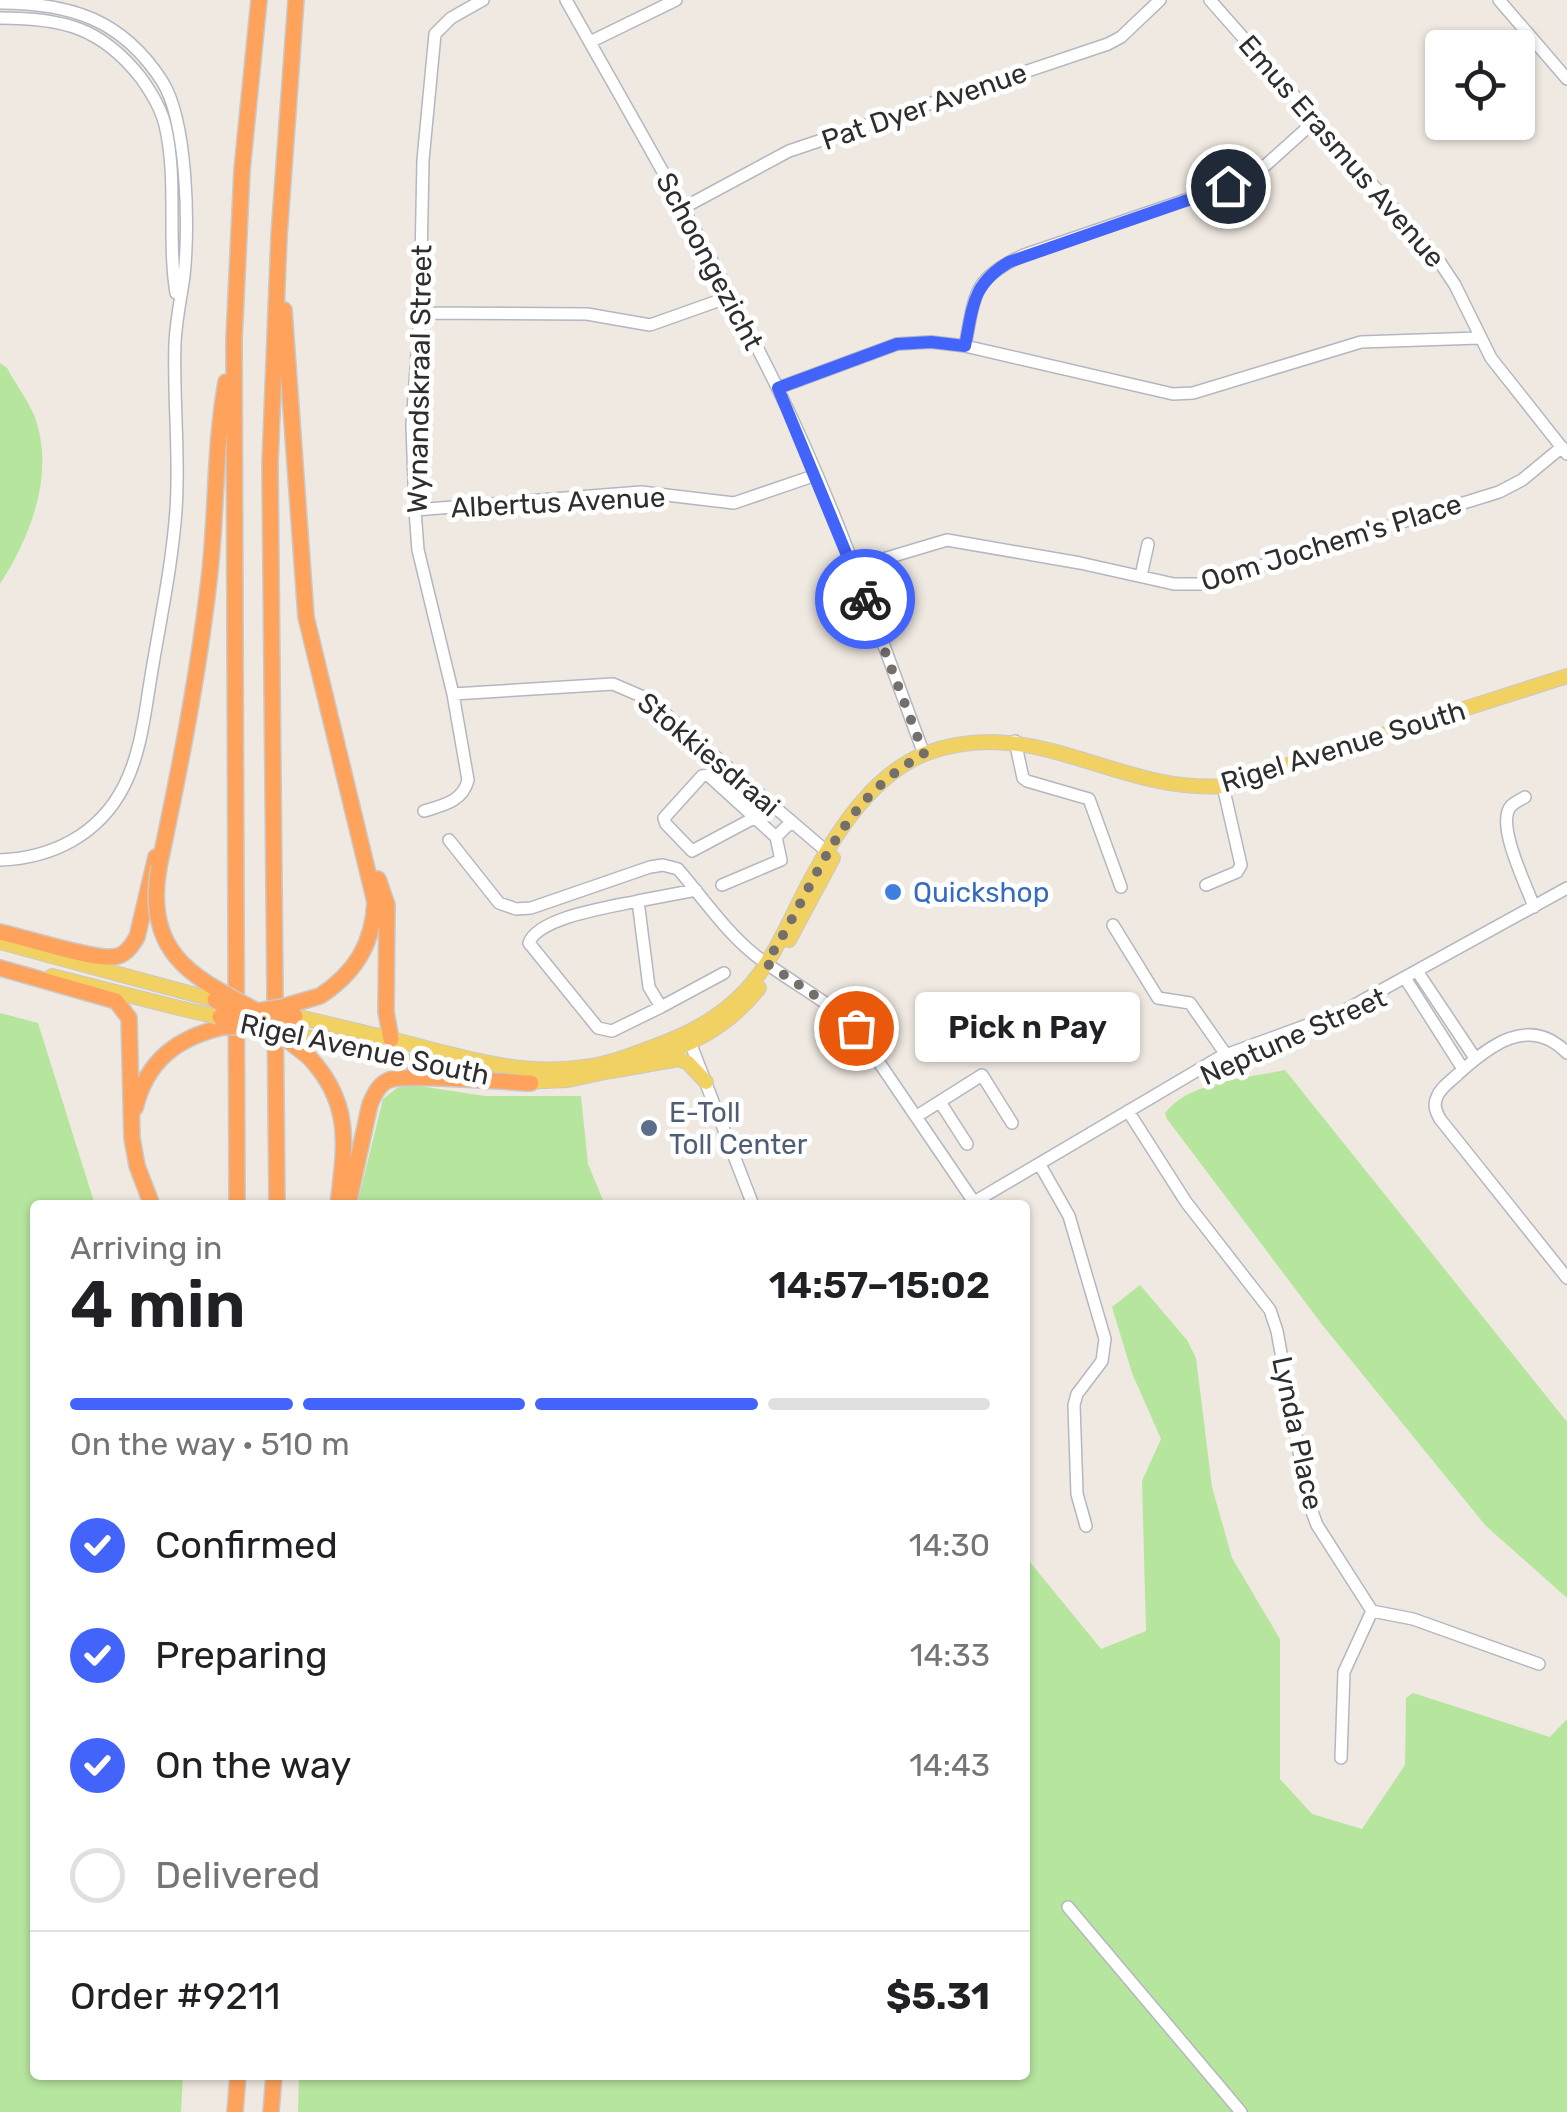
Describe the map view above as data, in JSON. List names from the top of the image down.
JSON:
{
  "streets": {
    "main road": ["Rigel Avenue South"],
    "street": [
      "Pat Dyer Avenue",
      "Emus Erasmus Avenue",
      "Schoongezicht",
      "Wynandskraal Street",
      "Albertus Avenue",
      "Oom Jochem's Place",
      "Stokkiesdraai",
      "Neptune Street",
      "Lynda Place"
    ]
  },
  "crossings": [
    ["Pat Dyer Avenue", "Schoongezicht"],
    ["Emus Erasmus Avenue", "Oom Jochem's Place"],
    ["Schoongezicht", "Albertus Avenue"],
    ["Schoongezicht", "Oom Jochem's Place"],
    ["Schoongezicht", "Rigel Avenue South"],
    ["Wynandskraal Street", "Albertus Avenue"],
    ["Wynandskraal Street", "Stokkiesdraai"],
    ["Rigel Avenue South", "Stokkiesdraai"],
    ["Neptune Street", "Lynda Place"]
  ],
  "places": ["Quickshop", "Pick n Pay", "E-Toll Toll Center"],
  "page": {
    "bubble": "Pick n Pay",
    "heading": ["4 min", "Arriving in", "14:57–15:02"],
    "panel": ["Order #9211", "$5.31"],
    "bar": "On the way · 510 m",
    "list": [
      ["Confirmed", "14:30"],
      ["Preparing", "14:33"],
      ["On the way", "14:43"],
      "Delivered"
    ]
  }
}
